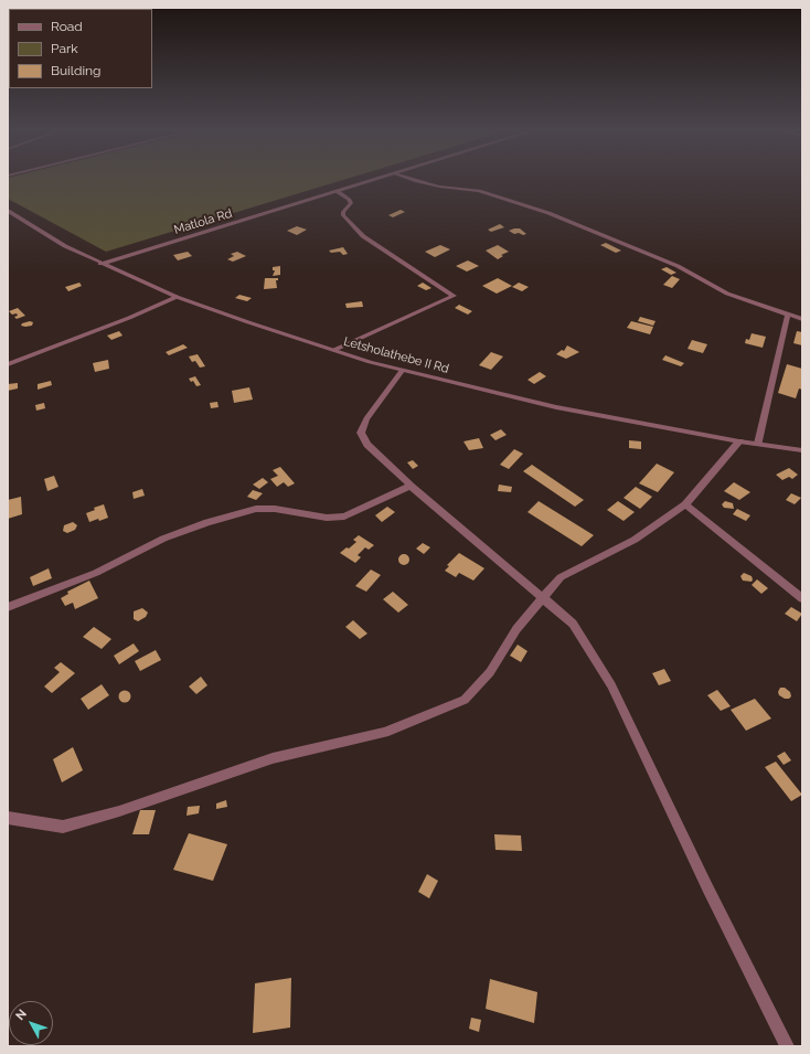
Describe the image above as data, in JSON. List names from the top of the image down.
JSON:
{
  "streets": {
    "street": ["Matlola Rd", "Letsholathebe II Rd"]
  },
  "crossings": [
    ["Matlola Rd", "Letsholathebe II Rd"]
  ],
  "legend": ["Road", "Park", "Building"],
  "north": "top left"
}
